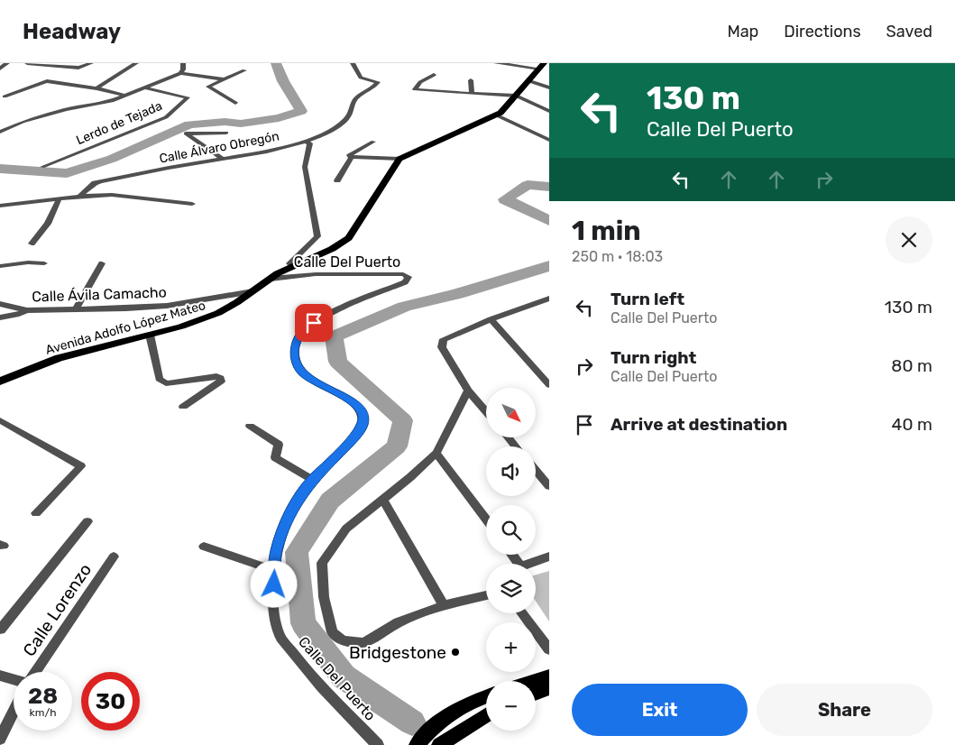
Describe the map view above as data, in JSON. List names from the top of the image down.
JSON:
{
  "streets": {
    "main road": ["Avenida Adolfo López Mateo"],
    "street": [
      "Lerdo de Tejada",
      "Calle Álvaro Obregón",
      "Calle Del Puerto",
      "Calle Ávila Camacho",
      "Calle Lorenzo"
    ]
  },
  "crossings": [
    ["Calle Del Puerto", "Avenida Adolfo López Mateo"],
    ["Calle Ávila Camacho", "Avenida Adolfo López Mateo"]
  ],
  "places": ["Bridgestone"],
  "north": "bottom right",
  "page": {
    "header": "Headway",
    "nav": ["Map", "Directions", "Saved"],
    "turn": ["130 m", "Calle Del Puerto"],
    "heading": ["1 min", "250 m · 18:03"],
    "list": [
      {
        "name": "Turn left",
        "note": "Calle Del Puerto",
        "value": "130 m"
      },
      {
        "name": "Turn right",
        "note": "Calle Del Puerto",
        "value": "80 m"
      },
      {
        "name": "Arrive at destination",
        "value": "40 m"
      }
    ],
    "map_buttons": ["+", "−"],
    "speed": "28 km/h",
    "limit": "30",
    "buttons": ["Exit", "Share"]
  }
}
